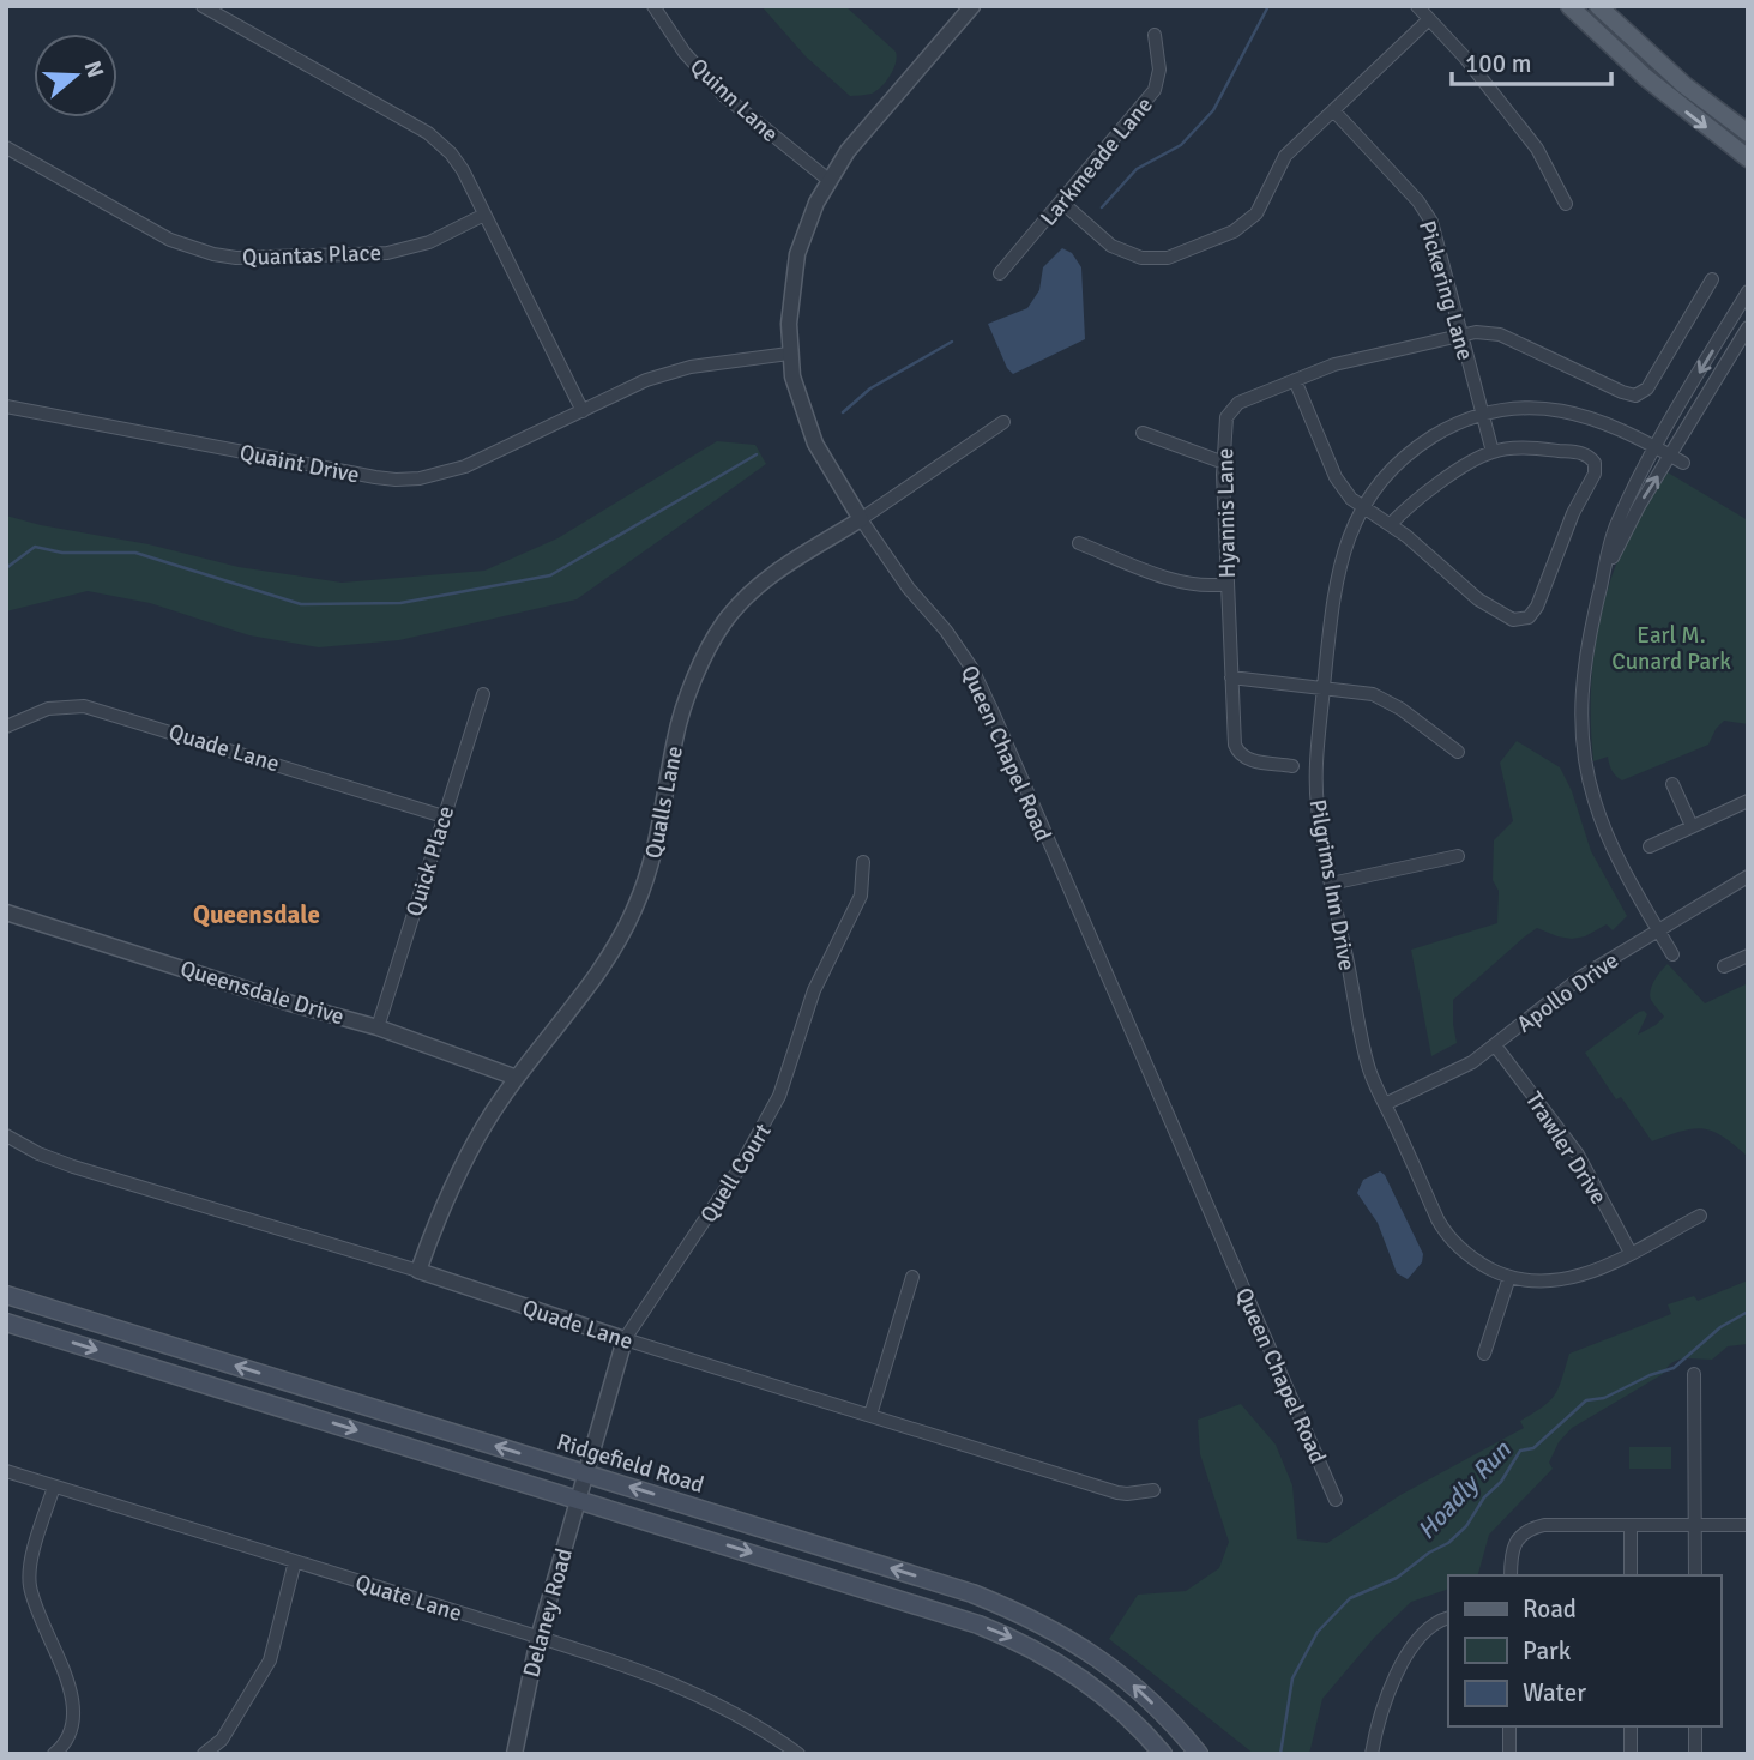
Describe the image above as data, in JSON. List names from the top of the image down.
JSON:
{
  "streets": {
    "main road": ["Ridgefield Road"],
    "street": [
      "Quinn Lane",
      "Larkmeade Lane",
      "Quantas Place",
      "Pickering Lane",
      "Quaint Drive",
      "Hyannis Lane",
      "Quade Lane",
      "Queen Chapel Road",
      "Qualls Lane",
      "Quick Place",
      "Pilgrims Inn Drive",
      "Queensdale Drive",
      "Apollo Drive",
      "Trawler Drive",
      "Quell Court",
      "Quate Lane",
      "Delaney Road"
    ]
  },
  "crossings": [
    ["Quinn Lane", "Queen Chapel Road"],
    ["Pickering Lane", "Hyannis Lane"],
    ["Pickering Lane", "Pilgrims Inn Drive"],
    ["Quaint Drive", "Queen Chapel Road"],
    ["Quade Lane", "Qualls Lane"],
    ["Quade Lane", "Quick Place"],
    ["Quade Lane", "Quell Court"],
    ["Queen Chapel Road", "Qualls Lane"],
    ["Qualls Lane", "Queensdale Drive"],
    ["Quick Place", "Queensdale Drive"],
    ["Pilgrims Inn Drive", "Apollo Drive"],
    ["Pilgrims Inn Drive", "Trawler Drive"],
    ["Apollo Drive", "Trawler Drive"],
    ["Quell Court", "Ridgefield Road"],
    ["Quell Court", "Delaney Road"],
    ["Ridgefield Road", "Delaney Road"],
    ["Quate Lane", "Delaney Road"]
  ],
  "districts": ["Queensdale"],
  "water": ["Hoadly Run"],
  "parks": ["Earl M. Cunard Park"],
  "legend": ["Road", "Park", "Water"],
  "scale_bar": "100 m",
  "north": "right"
}
